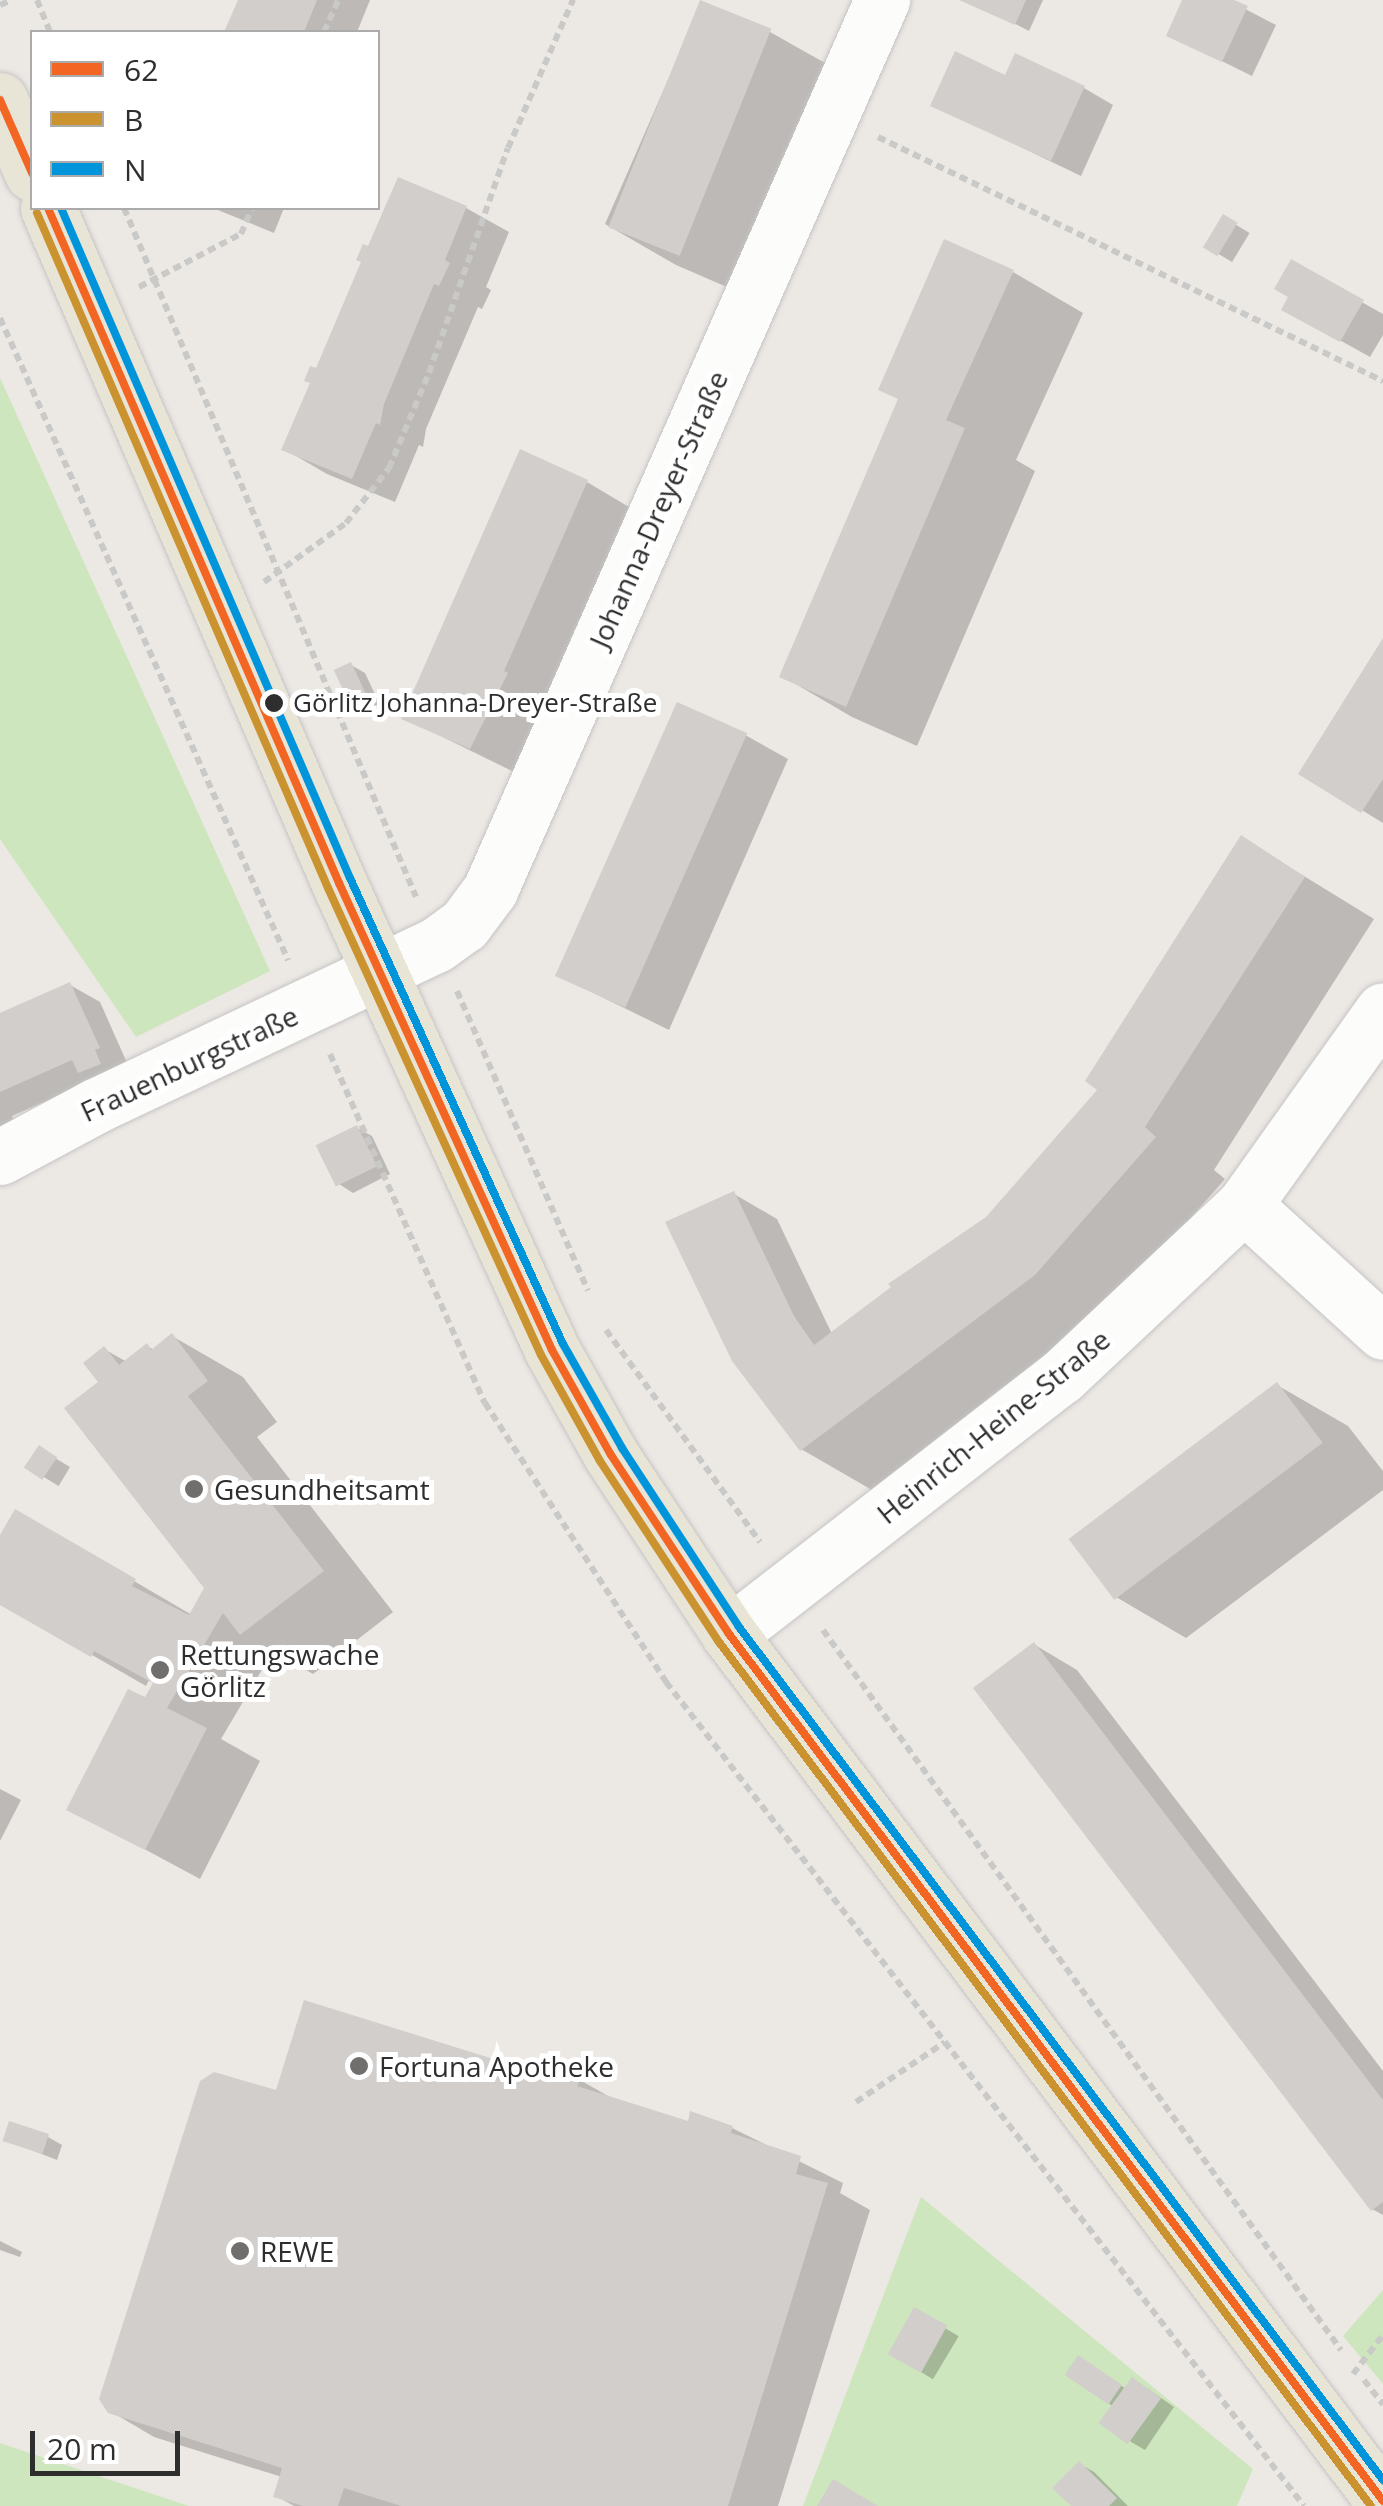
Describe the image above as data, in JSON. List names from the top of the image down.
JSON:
{
  "streets": {
    "street": ["Johanna-Dreyer-Straße", "Frauenburgstraße", "Heinrich-Heine-Straße"]
  },
  "crossings": [
    ["Johanna-Dreyer-Straße", "Frauenburgstraße"]
  ],
  "places": [
    "Görlitz Johanna-Dreyer-Straße",
    "Gesundheitsamt",
    "Rettungswache Görlitz",
    "Fortuna Apotheke",
    "REWE"
  ],
  "lines": ["transit line 62", "transit line N", "transit line B"],
  "legend": ["62", "B", "N"],
  "scale_bar": "20 m"
}
